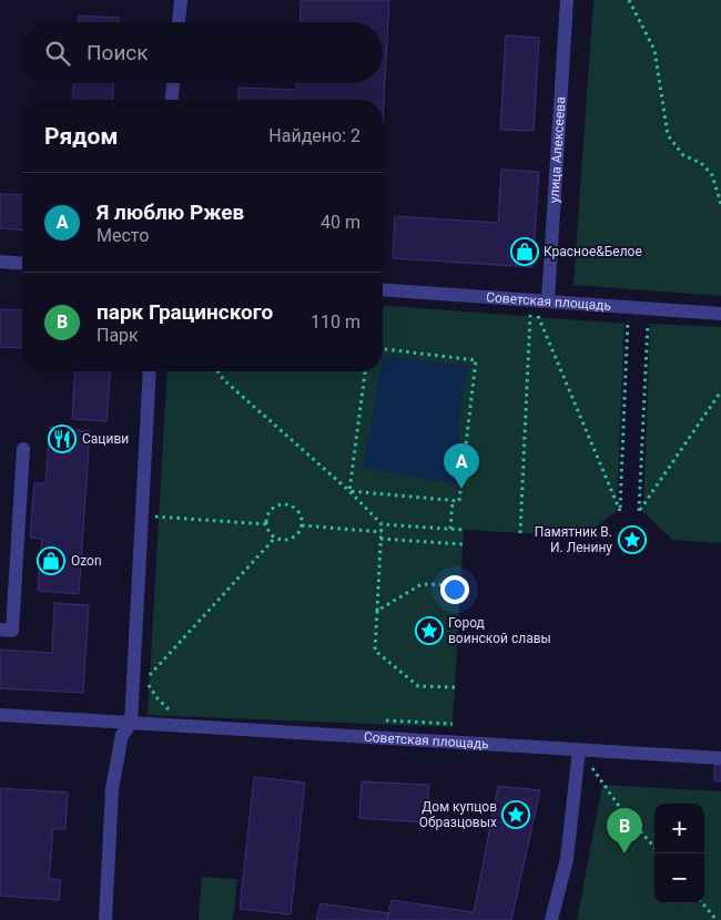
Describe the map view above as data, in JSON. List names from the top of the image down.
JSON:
{
  "streets": {
    "street": ["улица Алексеева", "Советская площадь"]
  },
  "crossings": [
    ["улица Алексеева", "Советская площадь"]
  ],
  "places": {
    "shop": ["Красное&Белое", "Ozon"],
    "restaurant": ["Сациви"],
    "place": ["Памятник В. И. Ленину", "Город воинской славы", "Дом купцов Образцовых"]
  },
  "page": {
    "search": "Поиск",
    "heading": ["Рядом", "Найдено: 2"],
    "list": [
      {
        "mark": "A",
        "name": "Я люблю Ржев",
        "note": "Место",
        "value": "40 m"
      },
      {
        "mark": "B",
        "name": "парк Грацинского",
        "note": "Парк",
        "value": "110 m"
      }
    ],
    "pins": ["A", "B"],
    "map_buttons": ["+", "−"]
  }
}
